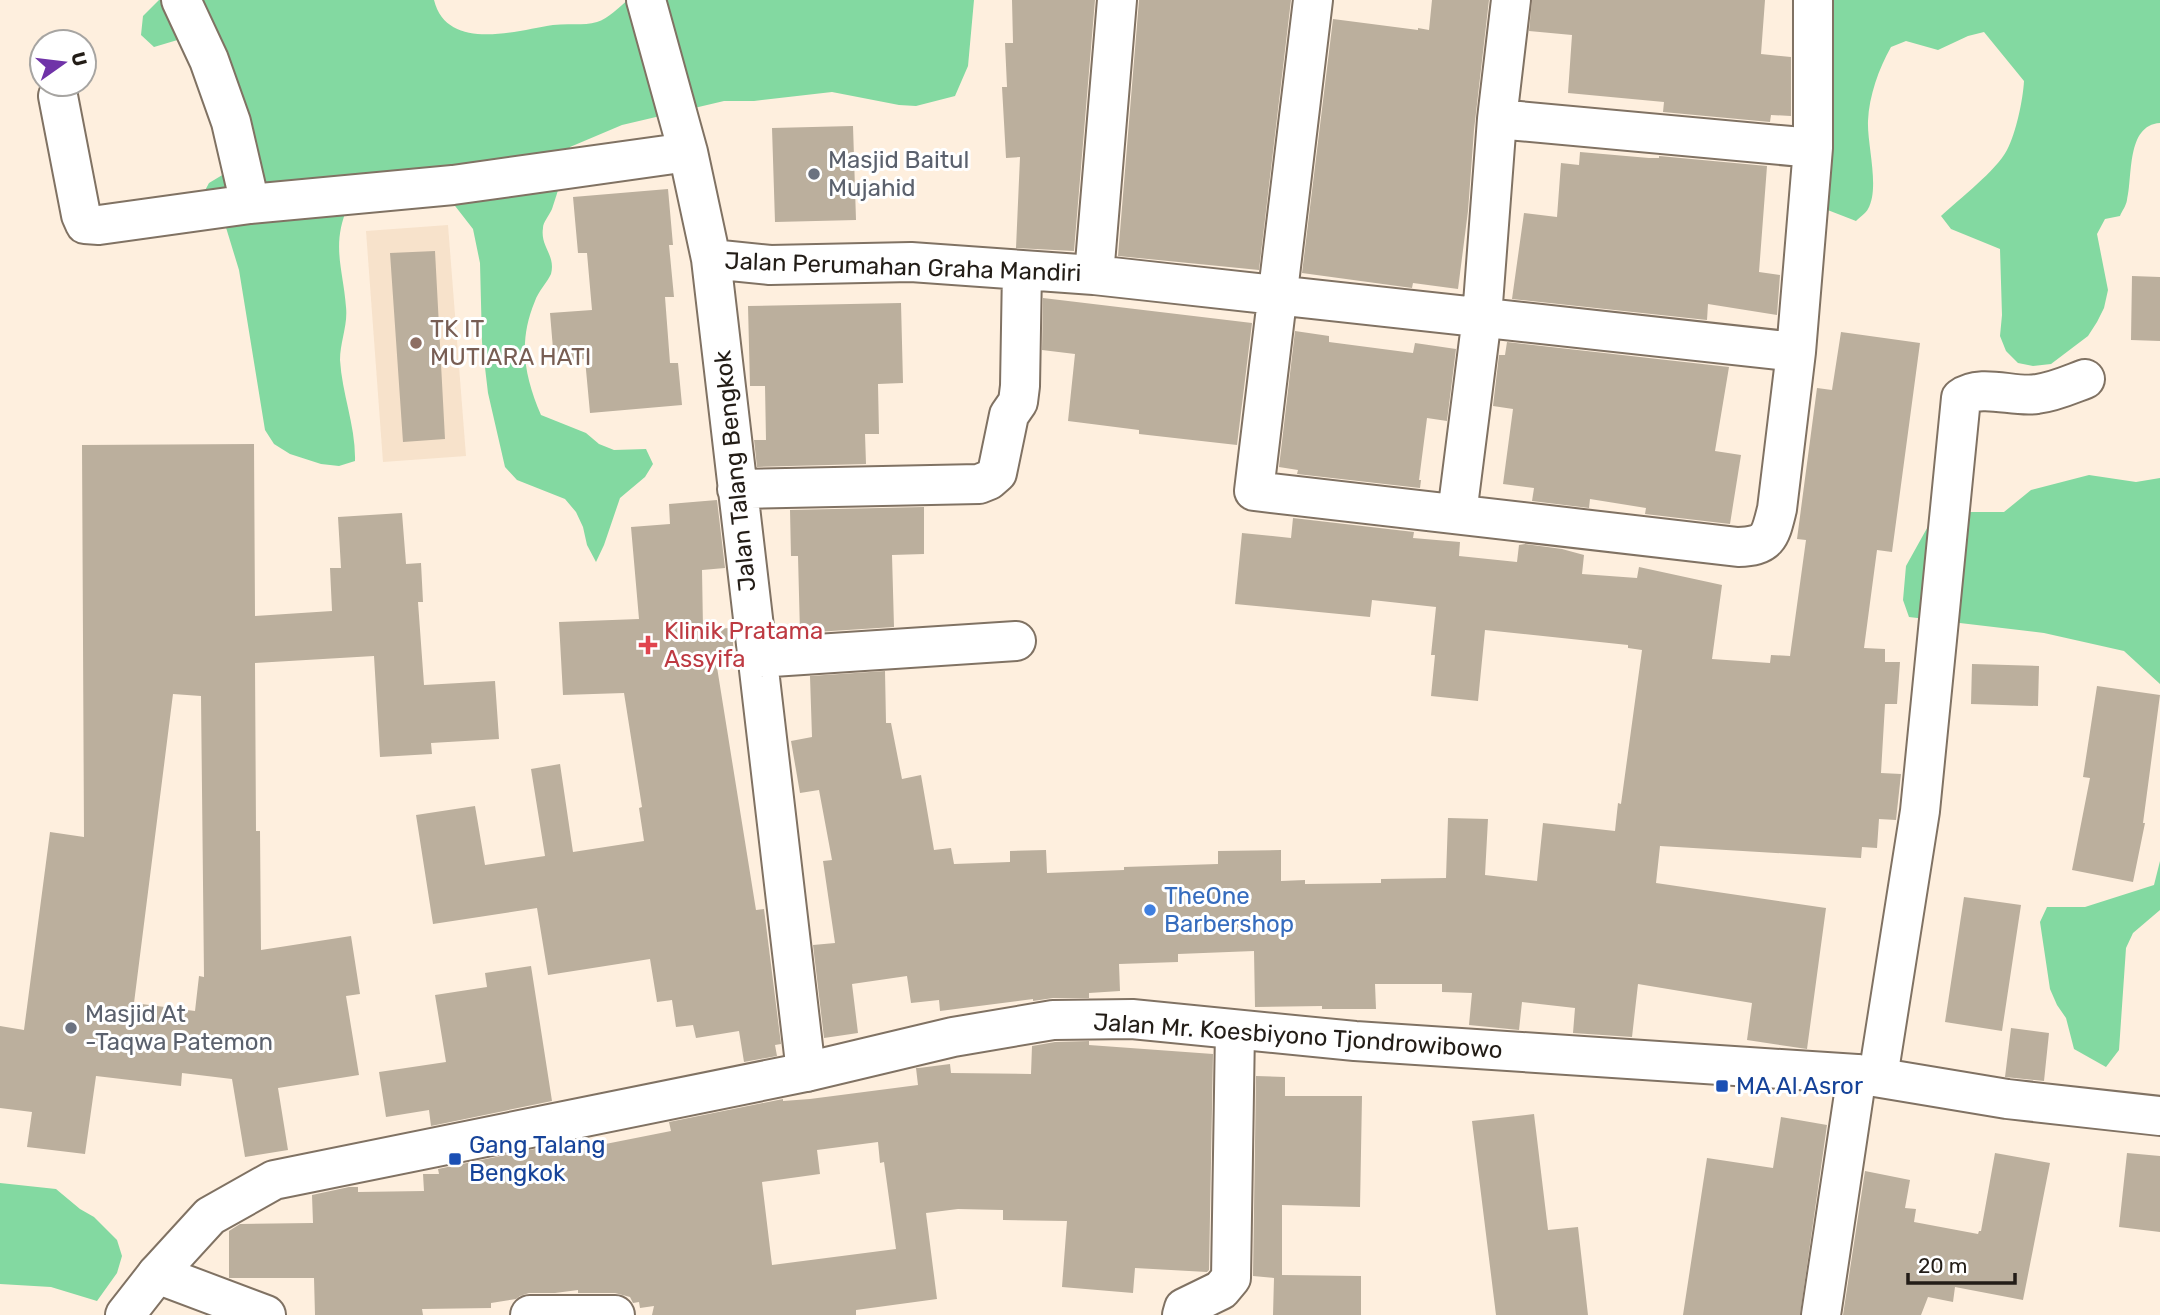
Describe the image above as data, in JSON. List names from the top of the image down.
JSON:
{
  "streets": {
    "street": ["Jalan Perumahan Graha Mandiri", "Jalan Talang Bengkok", "Jalan Mr. Koesbiyono Tjondrowibowo"]
  },
  "crossings": [
    ["Jalan Perumahan Graha Mandiri", "Jalan Talang Bengkok"],
    ["Jalan Talang Bengkok", "Jalan Mr. Koesbiyono Tjondrowibowo"]
  ],
  "places": {
    "other": [
      "Masjid Baitul Mujahid",
      "TK IT MUTIARA HATI",
      "TheOne Barbershop",
      "Masjid At -Taqwa Patemon"
    ],
    "health": ["Klinik Pratama Assyifa"],
    "transit": ["MA Al Asror", "Gang Talang Bengkok"]
  },
  "scale_bar": "20 m",
  "north": "right"
}
